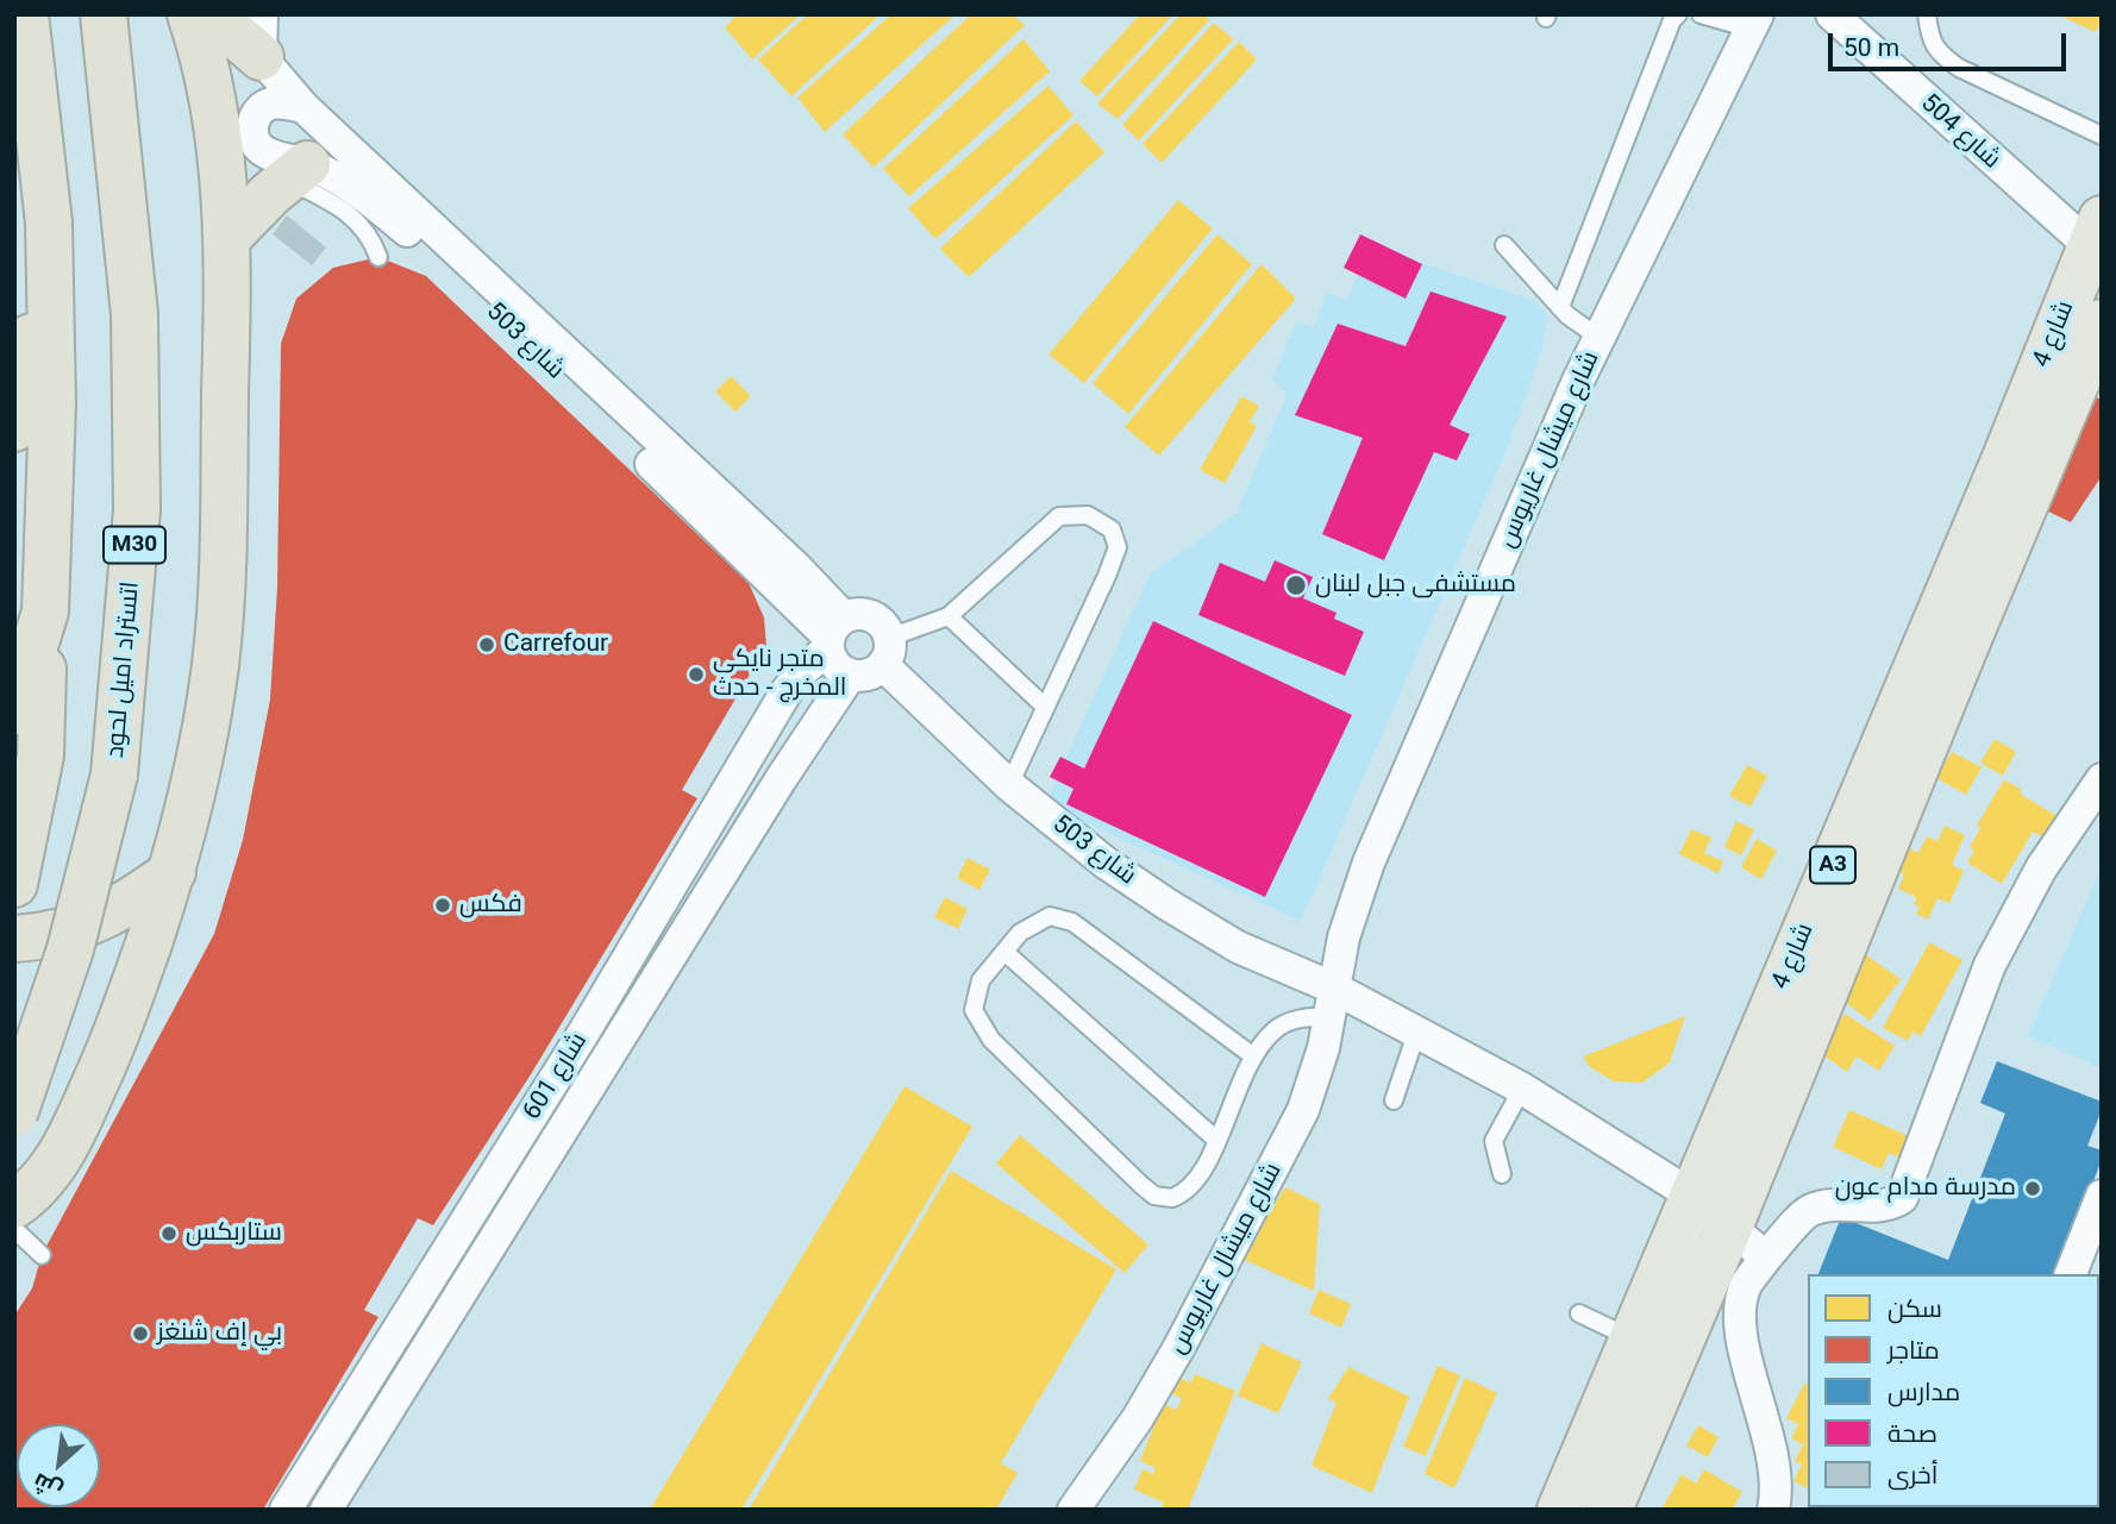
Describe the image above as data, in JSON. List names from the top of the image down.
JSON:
{
  "streets": {
    "highway": [
      "شارع 4",
      "M30",
      "اتستراد اميل لحود",
      "A3"
    ],
    "street": [
      "شارع 504",
      "شارع 503",
      "شارع ميشال غاريوس",
      "شارع 601"
    ]
  },
  "crossings": [
    ["شارع 504", "شارع 4"],
    ["شارع 503", "شارع ميشال غاريوس"],
    ["شارع 503", "شارع 601"]
  ],
  "places": [
    "مستشفى جبل لبنان",
    "Carrefour",
    "متجر نايكي المخرج - حدث",
    "فكس",
    "مدرسة مدام عون",
    "ستاربكس",
    "بي إف شنغز"
  ],
  "legend": [
    "سكن",
    "متاجر",
    "مدارس",
    "صحة",
    "أخرى"
  ],
  "scale_bar": "50 m",
  "north": "bottom left"
}
